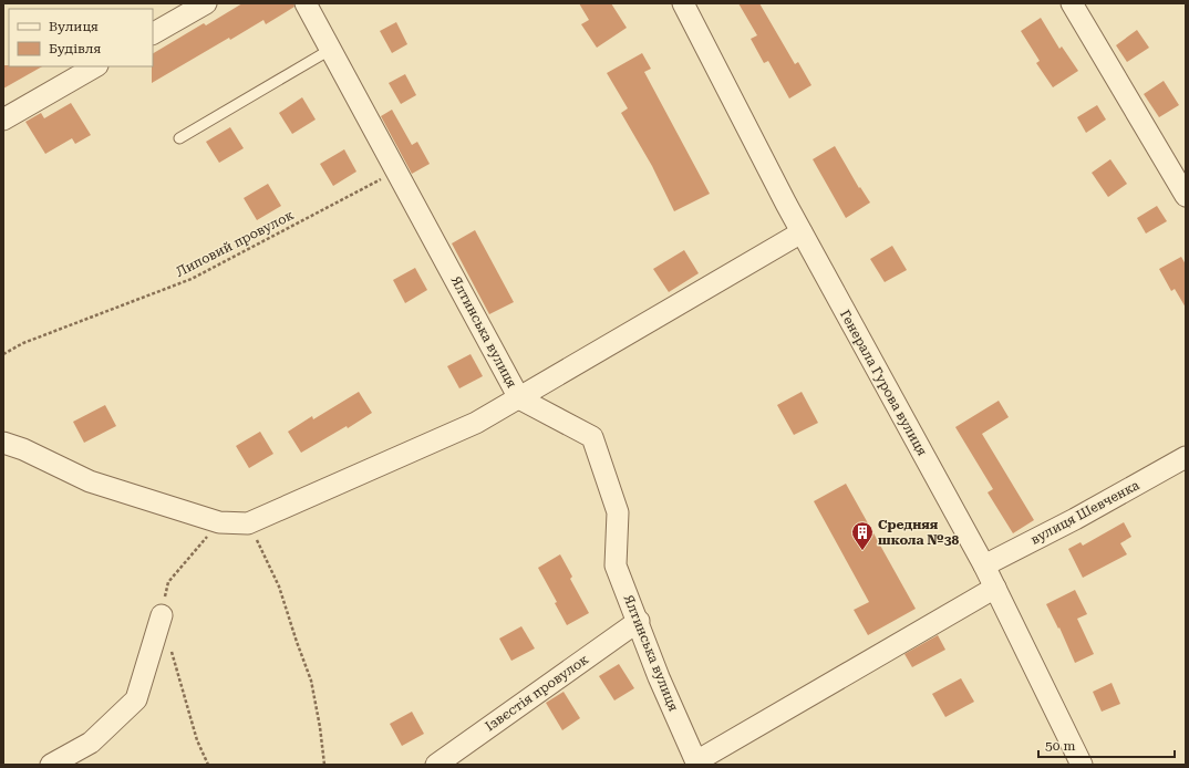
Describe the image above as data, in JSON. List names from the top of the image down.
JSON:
{
  "streets": {
    "street": [
      "Ялтинська вулиця",
      "Генерала Гурова вулиця",
      "вулиця Шевченка",
      "Ізвєстія провулок"
    ],
    "path": ["Липовий провулок"]
  },
  "crossings": [
    ["Липовий провулок", "Ялтинська вулиця"],
    ["Ялтинська вулиця", "Ізвєстія провулок"],
    ["Генерала Гурова вулиця", "вулиця Шевченка"]
  ],
  "places": {
    "building": ["Средняя школа №38"]
  },
  "legend": ["Вулиця", "Будівля"],
  "scale_bar": "50 m"
}
